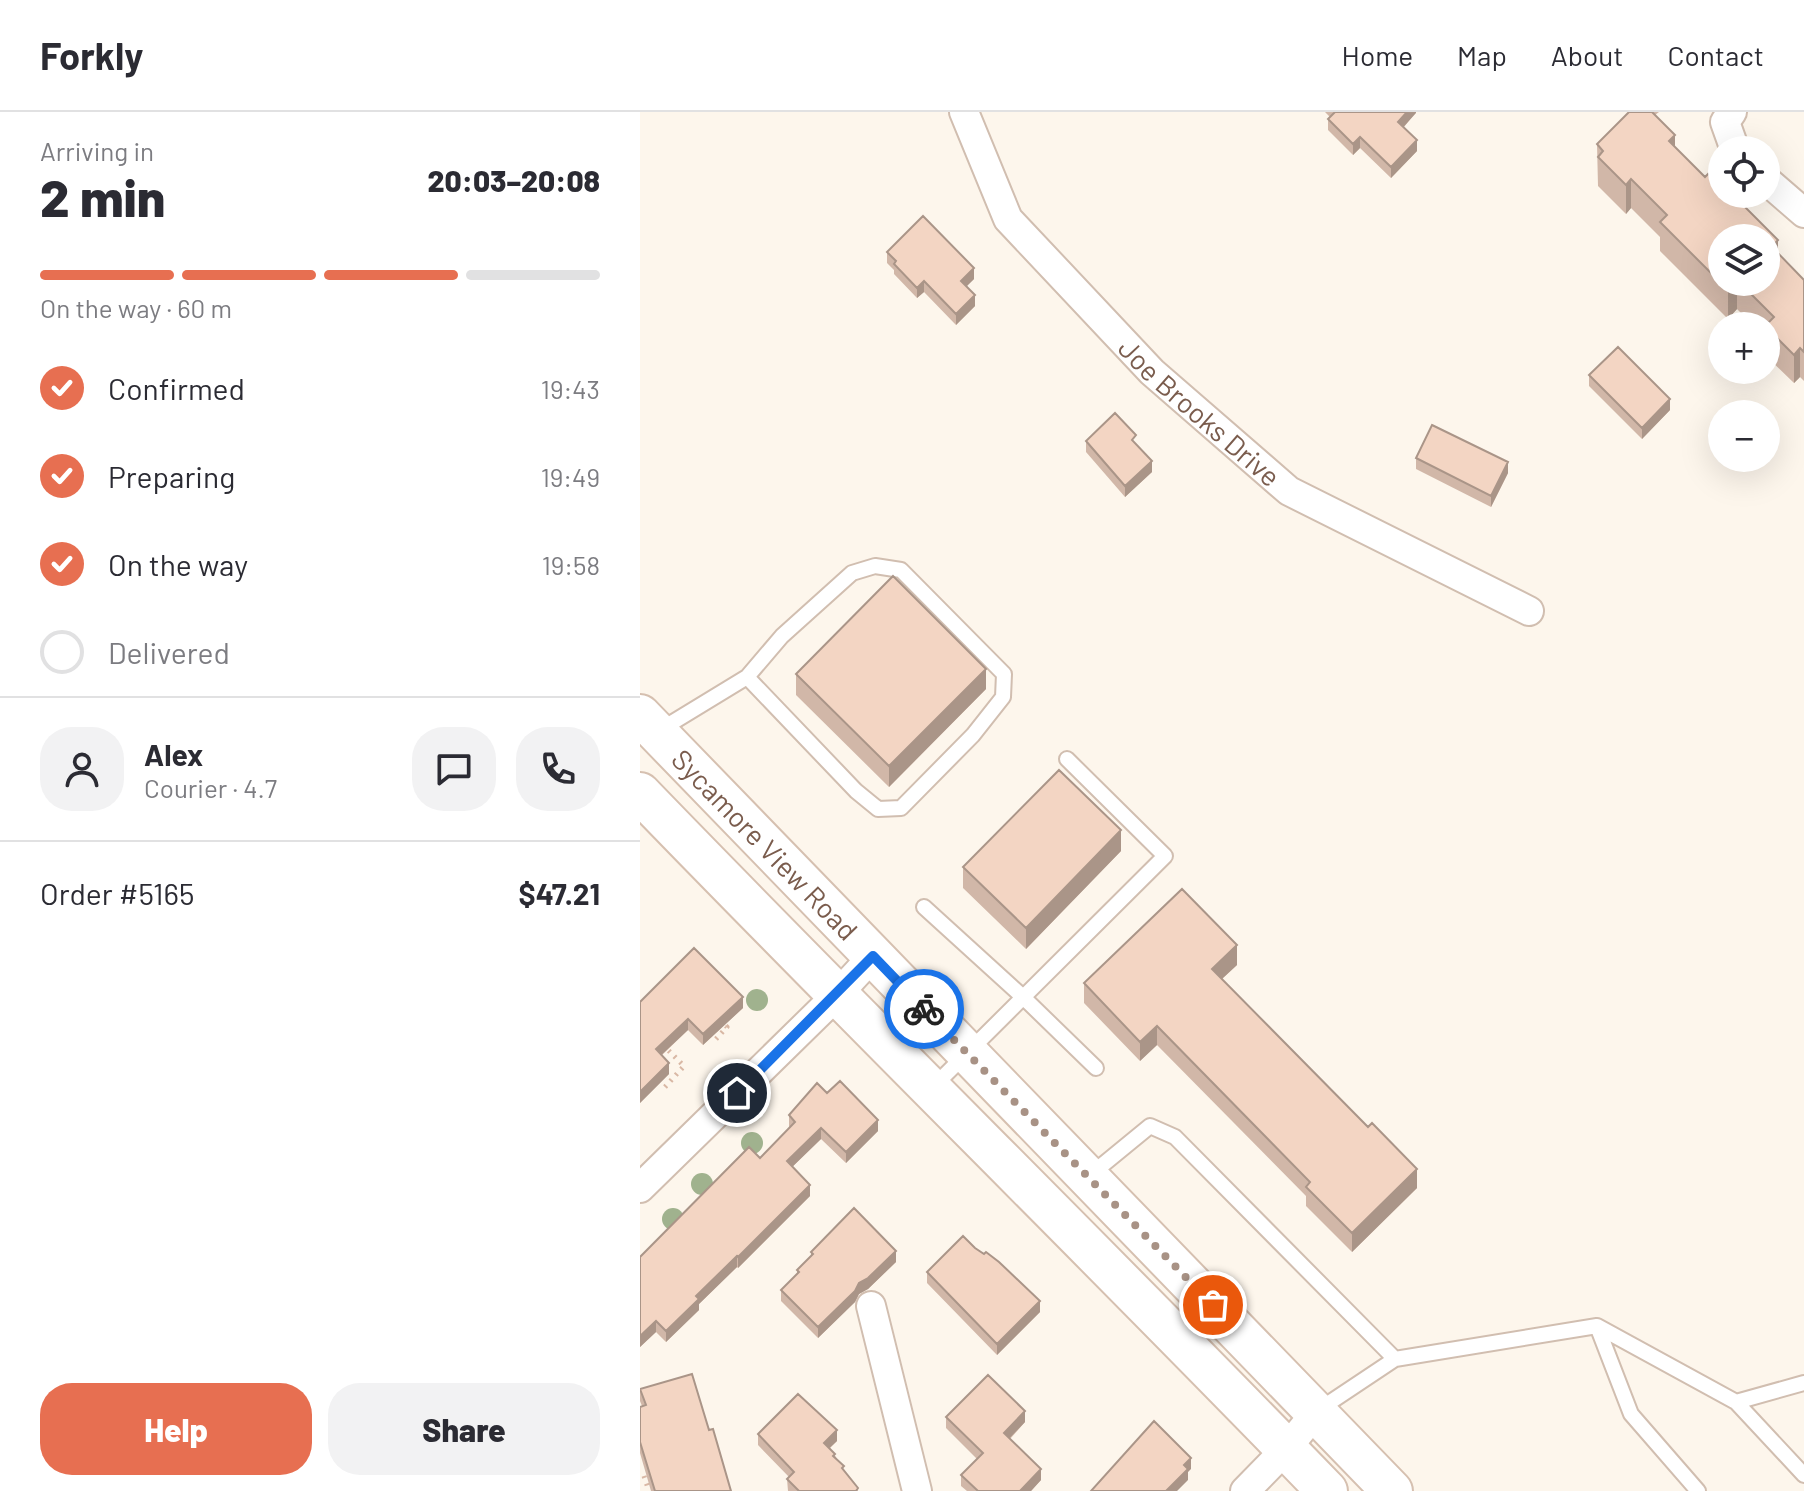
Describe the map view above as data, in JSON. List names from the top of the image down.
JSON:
{
  "streets": {
    "main road": ["Sycamore View Road"],
    "street": ["Joe Brooks Drive"]
  },
  "page": {
    "header": "Forkly",
    "nav": [
      "Home",
      "Map",
      "About",
      "Contact"
    ],
    "heading": ["2 min", "Arriving in", "20:03–20:08"],
    "panel": [
      "Alex",
      "Courier · 4.7",
      "Order #5165",
      "$47.21"
    ],
    "map_buttons": ["+", "−"],
    "bar": "On the way · 60 m",
    "list": [
      ["Confirmed", "19:43"],
      ["Preparing", "19:49"],
      ["On the way", "19:58"],
      "Delivered"
    ],
    "buttons": ["Help", "Share"]
  }
}
